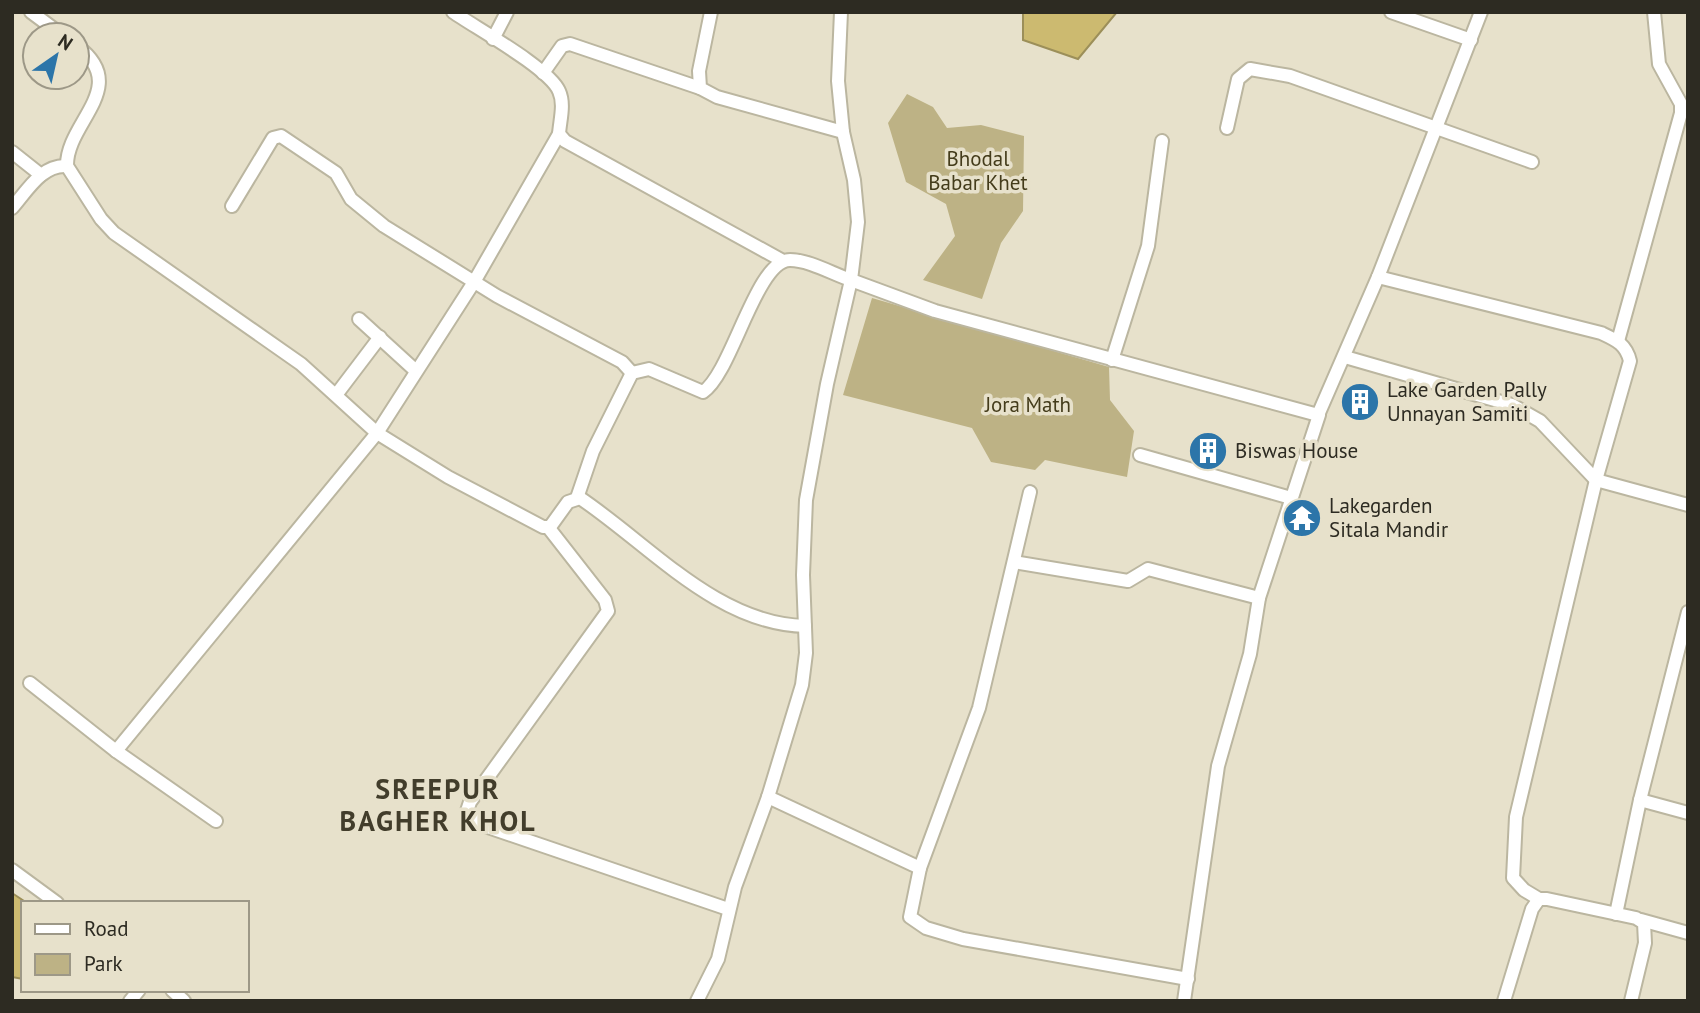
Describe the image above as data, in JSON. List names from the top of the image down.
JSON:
{
  "districts": ["SREEPUR BAGHER KHOL"],
  "parks": ["Bhodal Babar Khet", "Jora Math"],
  "places": {
    "building": ["Lake Garden Pally Unnayan Samiti", "Biswas House"],
    "temple": ["Lakegarden Sitala Mandir"]
  },
  "legend": ["Road", "Park"],
  "north": "top right"
}
